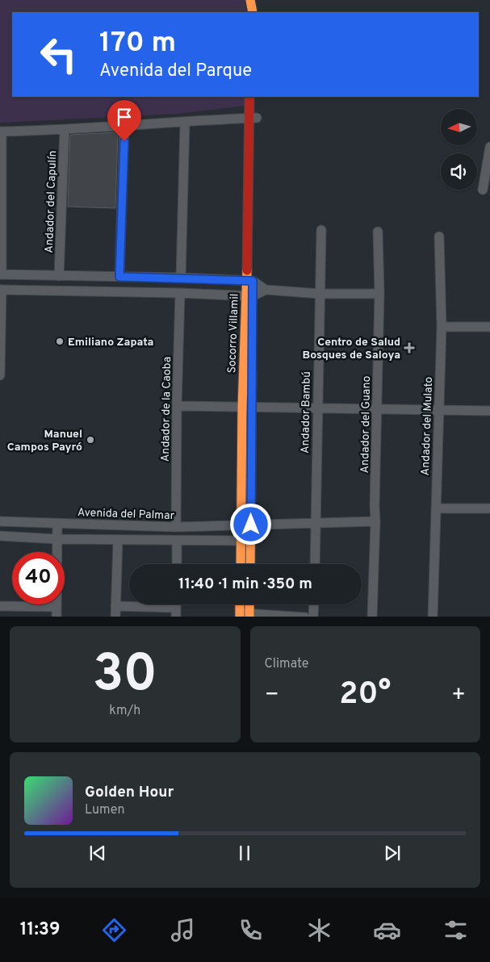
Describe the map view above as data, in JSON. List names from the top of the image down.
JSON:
{
  "streets": {
    "street": [
      "Andador del Capulín",
      "Socorro Villamil",
      "Andador de la Caoba",
      "Andador Bambú",
      "Andador del Guano",
      "Andador del Mulato",
      "Avenida del Palmar"
    ]
  },
  "crossings": [
    ["Socorro Villamil", "Avenida del Palmar"],
    ["Andador de la Caoba", "Avenida del Palmar"],
    ["Andador Bambú", "Avenida del Palmar"],
    ["Andador del Guano", "Avenida del Palmar"]
  ],
  "places": {
    "other": ["Emiliano Zapata", "Manuel Campos Payró"],
    "health": ["Centro de Salud Bosques de Saloya"]
  },
  "north": "left",
  "page": {
    "turn": ["170 m", "Avenida del Parque"],
    "limit": "40",
    "trip": "11:40 · 1 min · 350 m",
    "tile": [
      ["30", "km/h"],
      "Climate"
    ],
    "heat": ["−", "20°", "+"],
    "song": ["Golden Hour", "Lumen"],
    "tabs": "11:39"
  }
}
